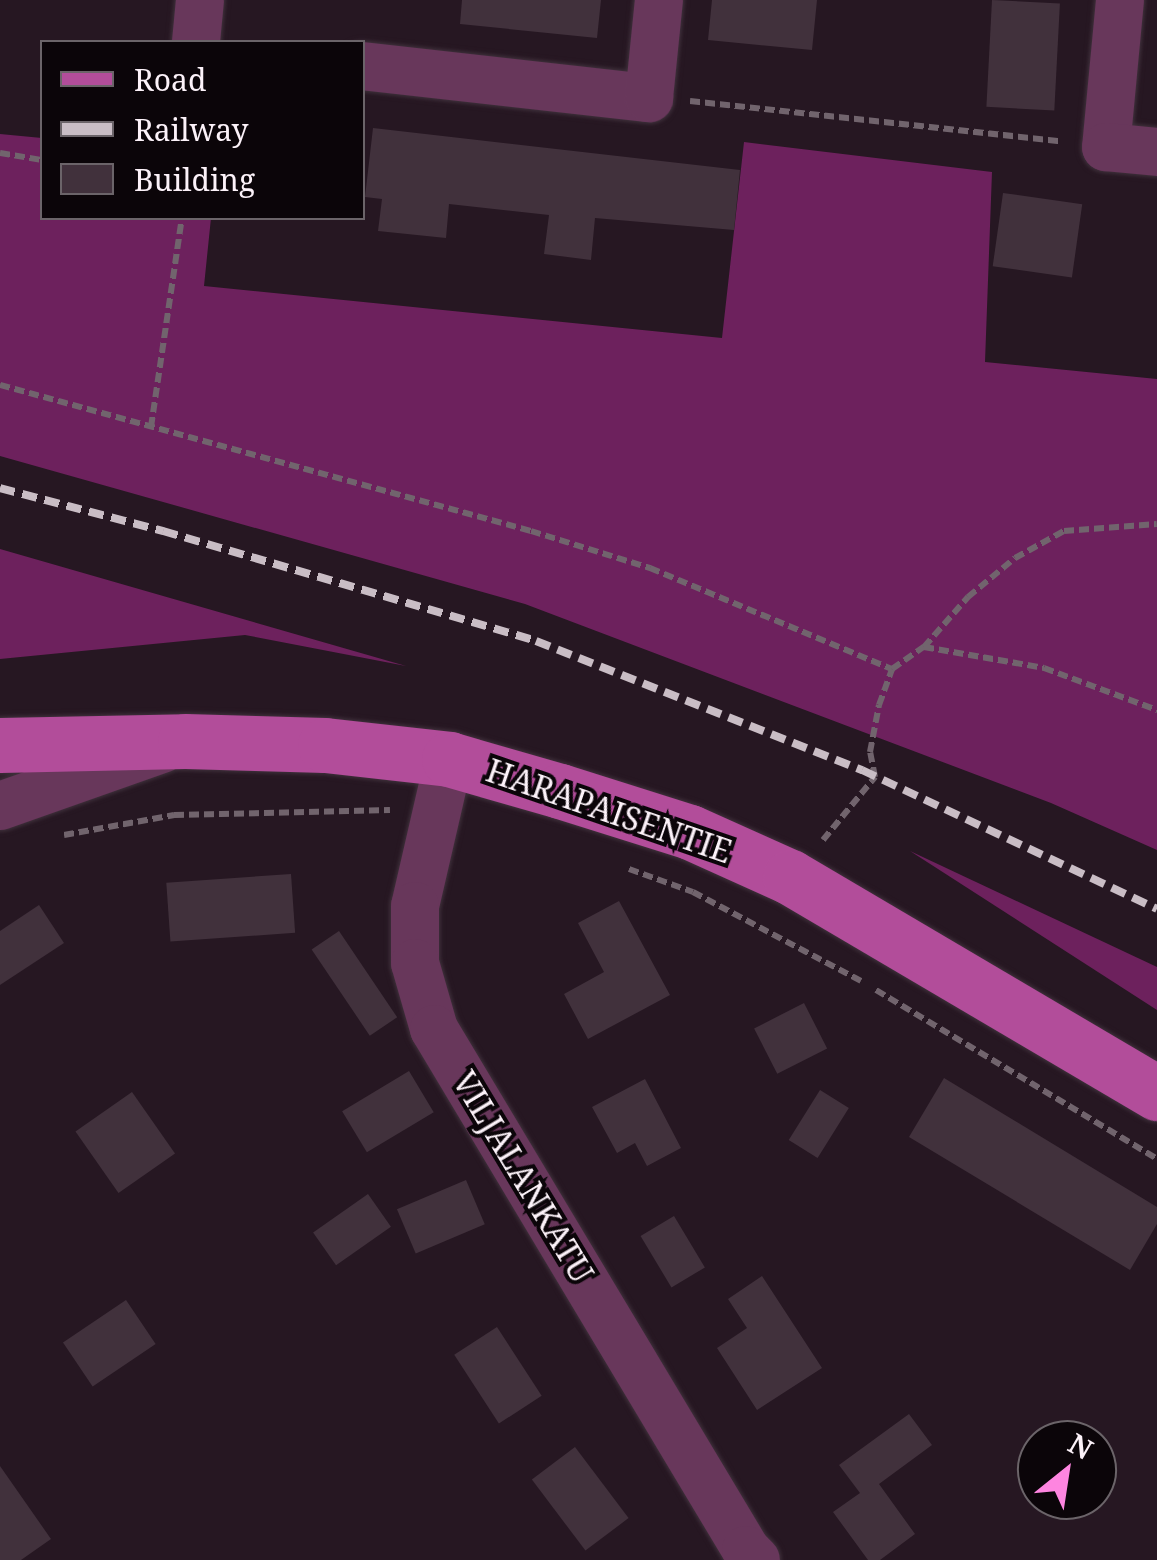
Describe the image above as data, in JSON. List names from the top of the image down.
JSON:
{
  "streets": {
    "main road": ["HARAPAISENTIE"],
    "street": ["VILJALANKATU"]
  },
  "crossings": [
    ["HARAPAISENTIE", "VILJALANKATU"]
  ],
  "legend": ["Road", "Railway", "Building"],
  "north": "top right"
}
